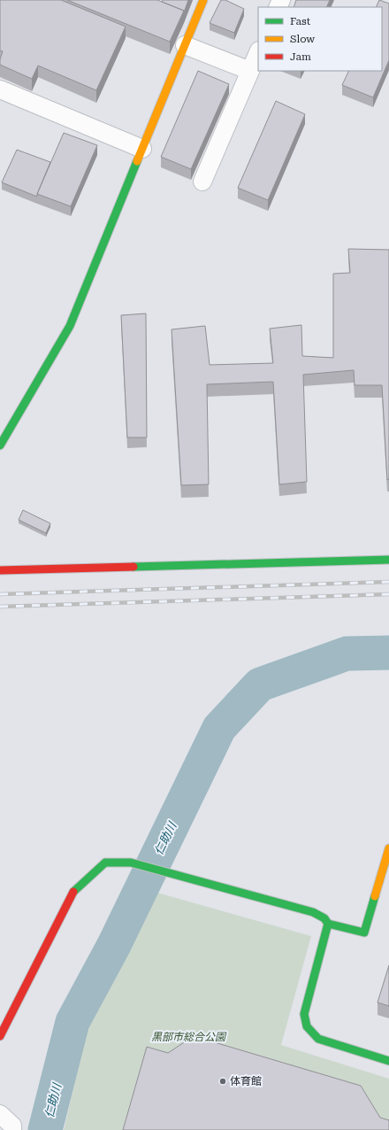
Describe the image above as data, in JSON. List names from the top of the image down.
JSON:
{
  "water": ["仁助川"],
  "parks": ["黒部市総合公園"],
  "places": ["体育館"],
  "legend": ["Fast", "Slow", "Jam"]
}
